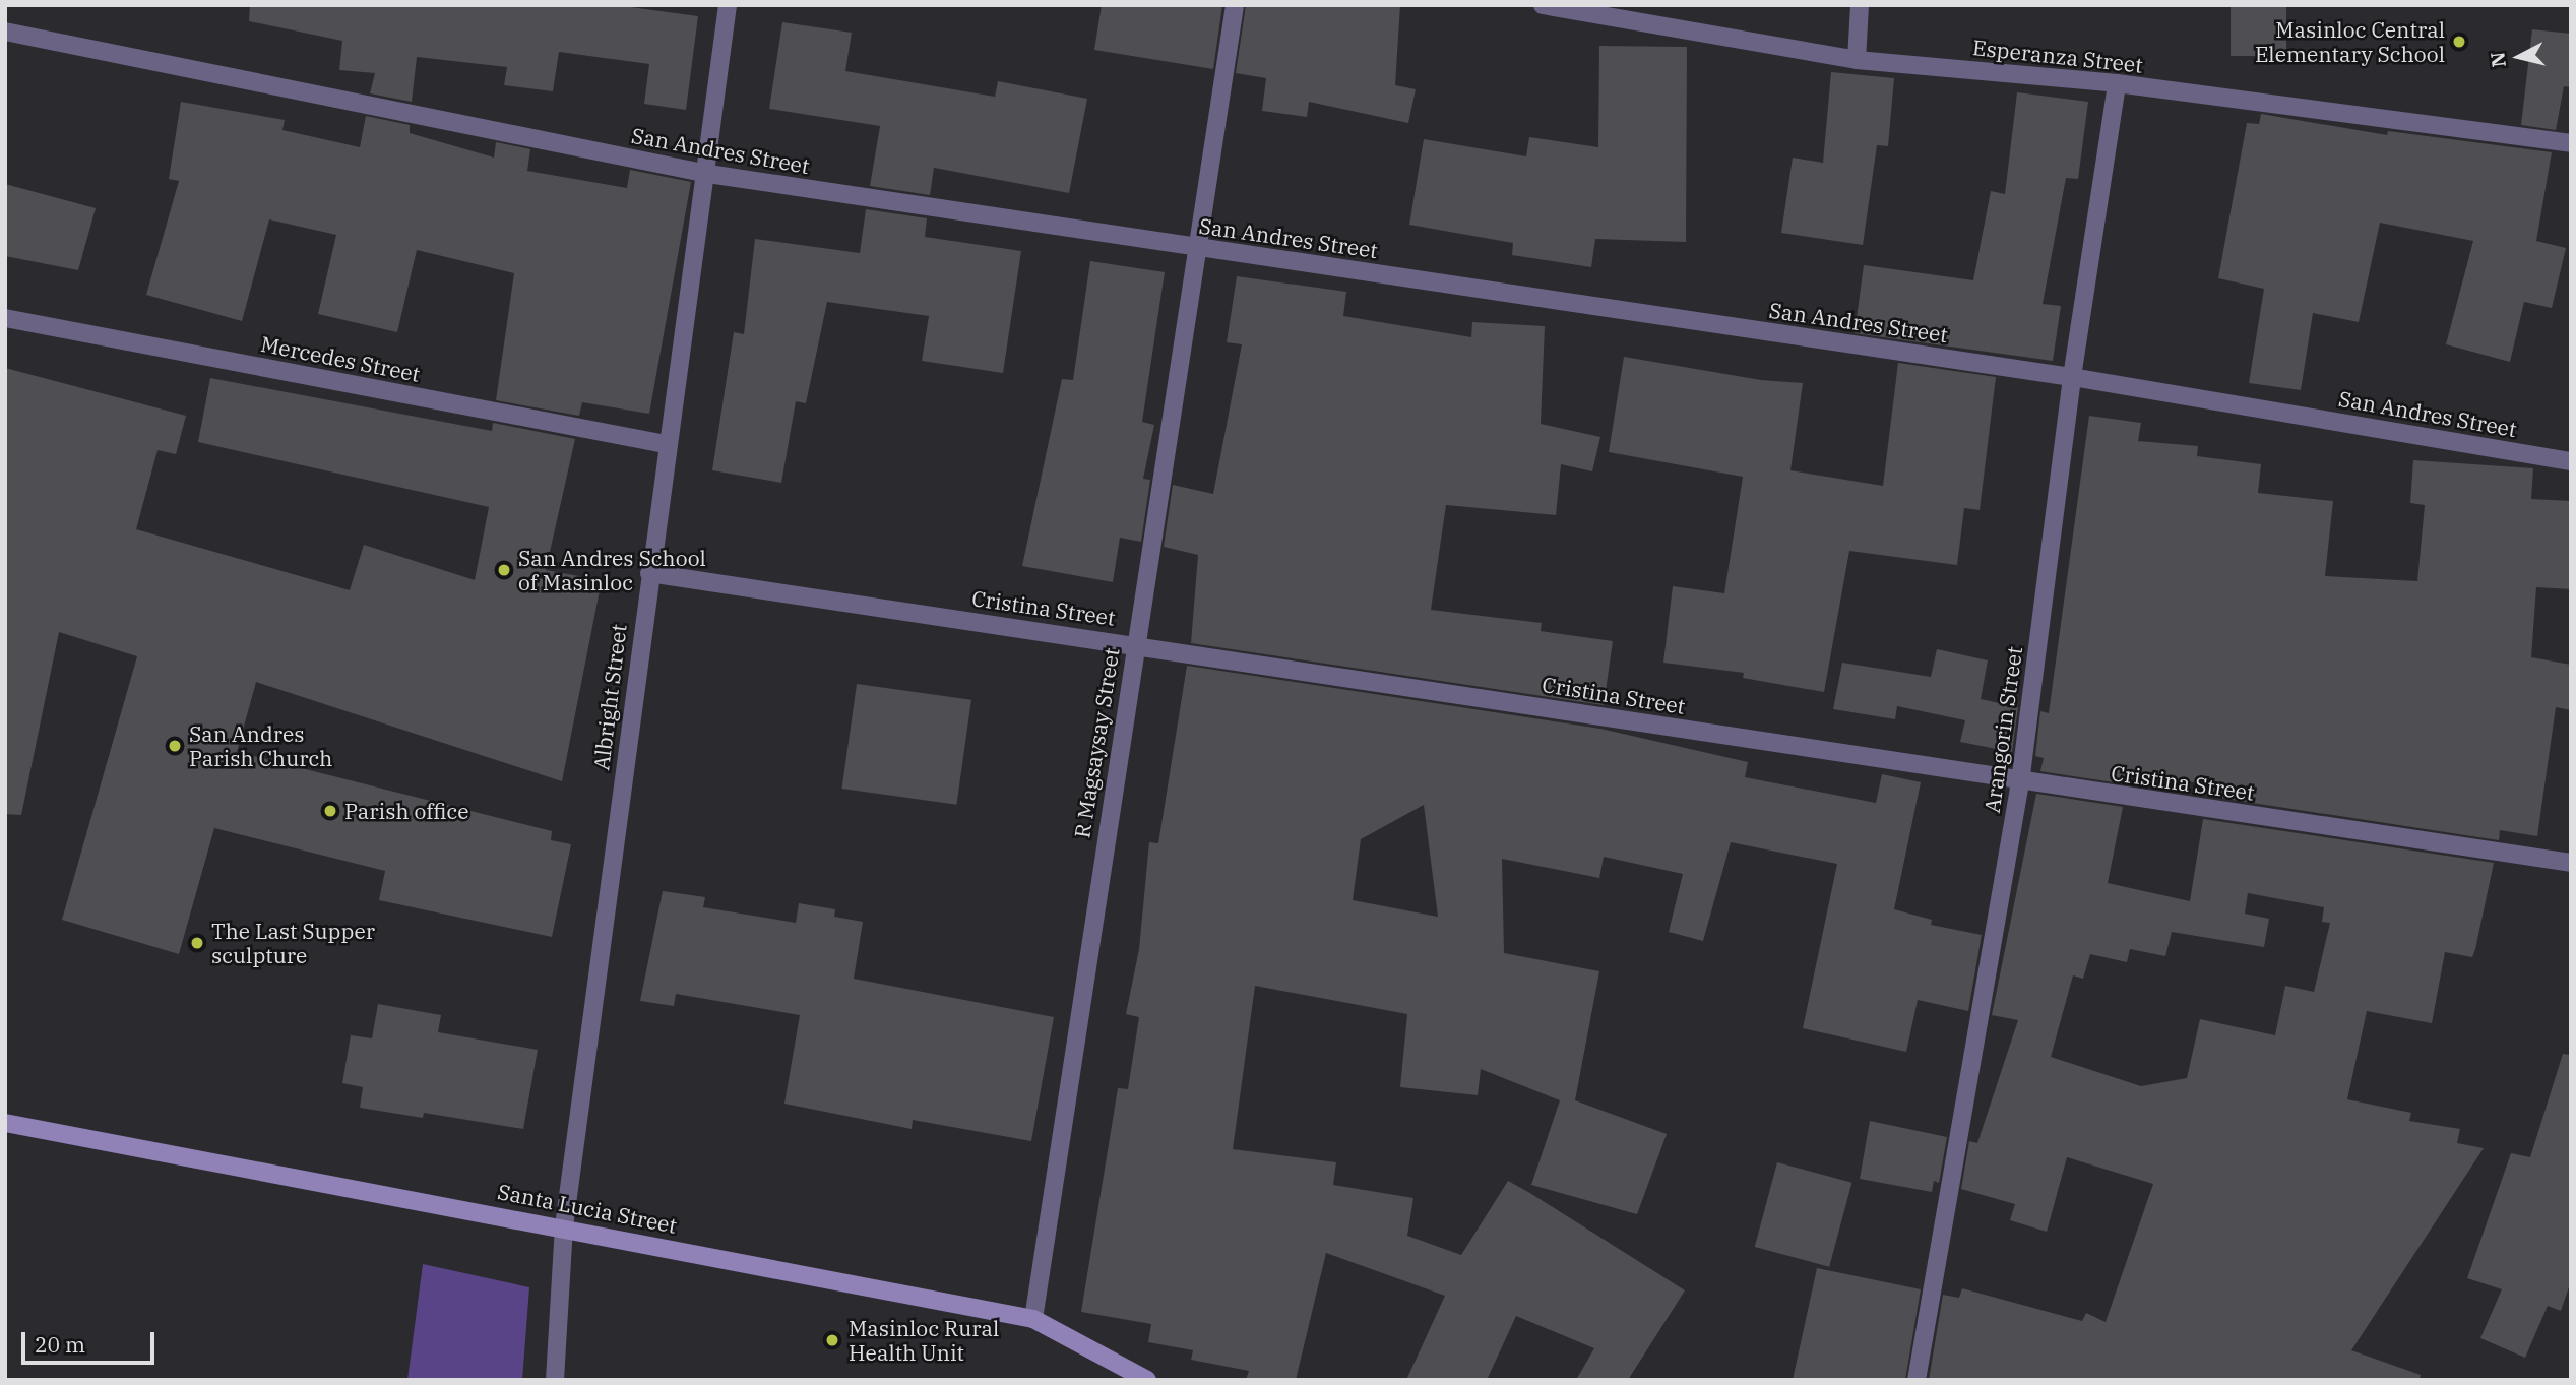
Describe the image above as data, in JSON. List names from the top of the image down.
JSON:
{
  "streets": {
    "street": [
      "Esperanza Street",
      "San Andres Street",
      "Mercedes Street",
      "Cristina Street",
      "Albright Street",
      "Arangorin Street",
      "R Magsaysay Street",
      "Santa Lucia Street"
    ]
  },
  "crossings": [
    ["Esperanza Street", "Arangorin Street"],
    ["San Andres Street", "Albright Street"],
    ["San Andres Street", "Arangorin Street"],
    ["San Andres Street", "R Magsaysay Street"],
    ["Mercedes Street", "Albright Street"],
    ["Cristina Street", "Albright Street"],
    ["Cristina Street", "Arangorin Street"],
    ["Cristina Street", "R Magsaysay Street"],
    ["Albright Street", "Santa Lucia Street"],
    ["R Magsaysay Street", "Santa Lucia Street"]
  ],
  "places": [
    "Masinloc Central Elementary School",
    "San Andres School of Masinloc",
    "San Andres Parish Church",
    "Parish office",
    "The Last Supper sculpture",
    "Masinloc Rural Health Unit"
  ],
  "scale_bar": "20 m",
  "north": "left"
}
